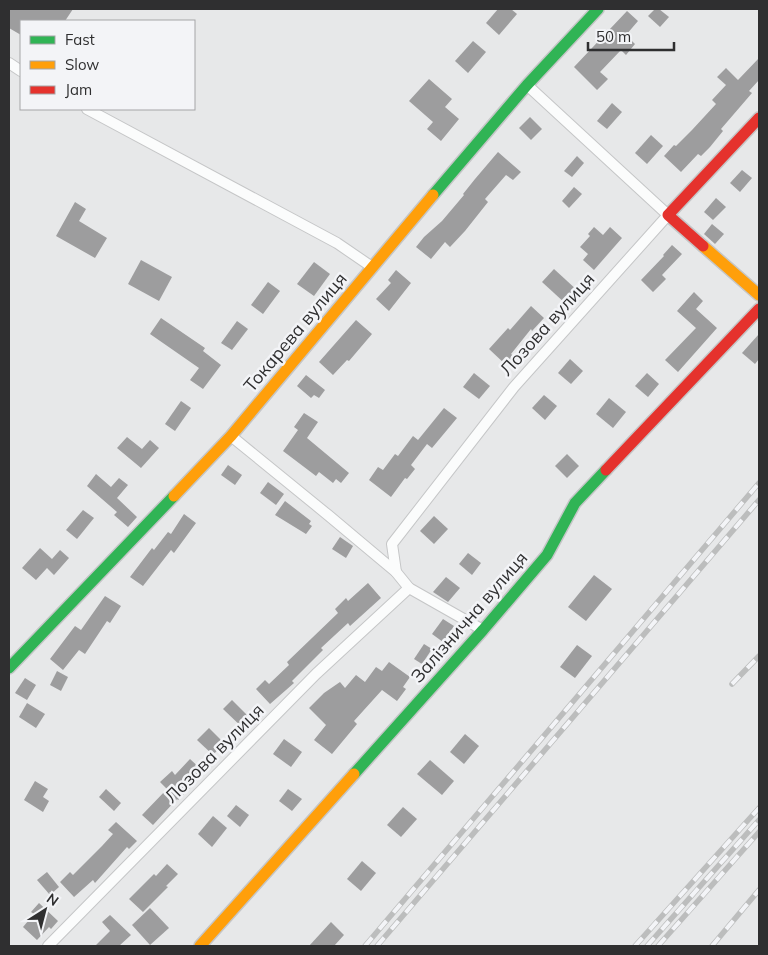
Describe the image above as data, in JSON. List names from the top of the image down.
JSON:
{
  "streets": {
    "main road": ["Лозова вулиця", "Токарева вулиця", "Залізнична вулиця"]
  },
  "legend": ["Fast", "Slow", "Jam"],
  "scale_bar": "50 m",
  "north": "top right"
}
